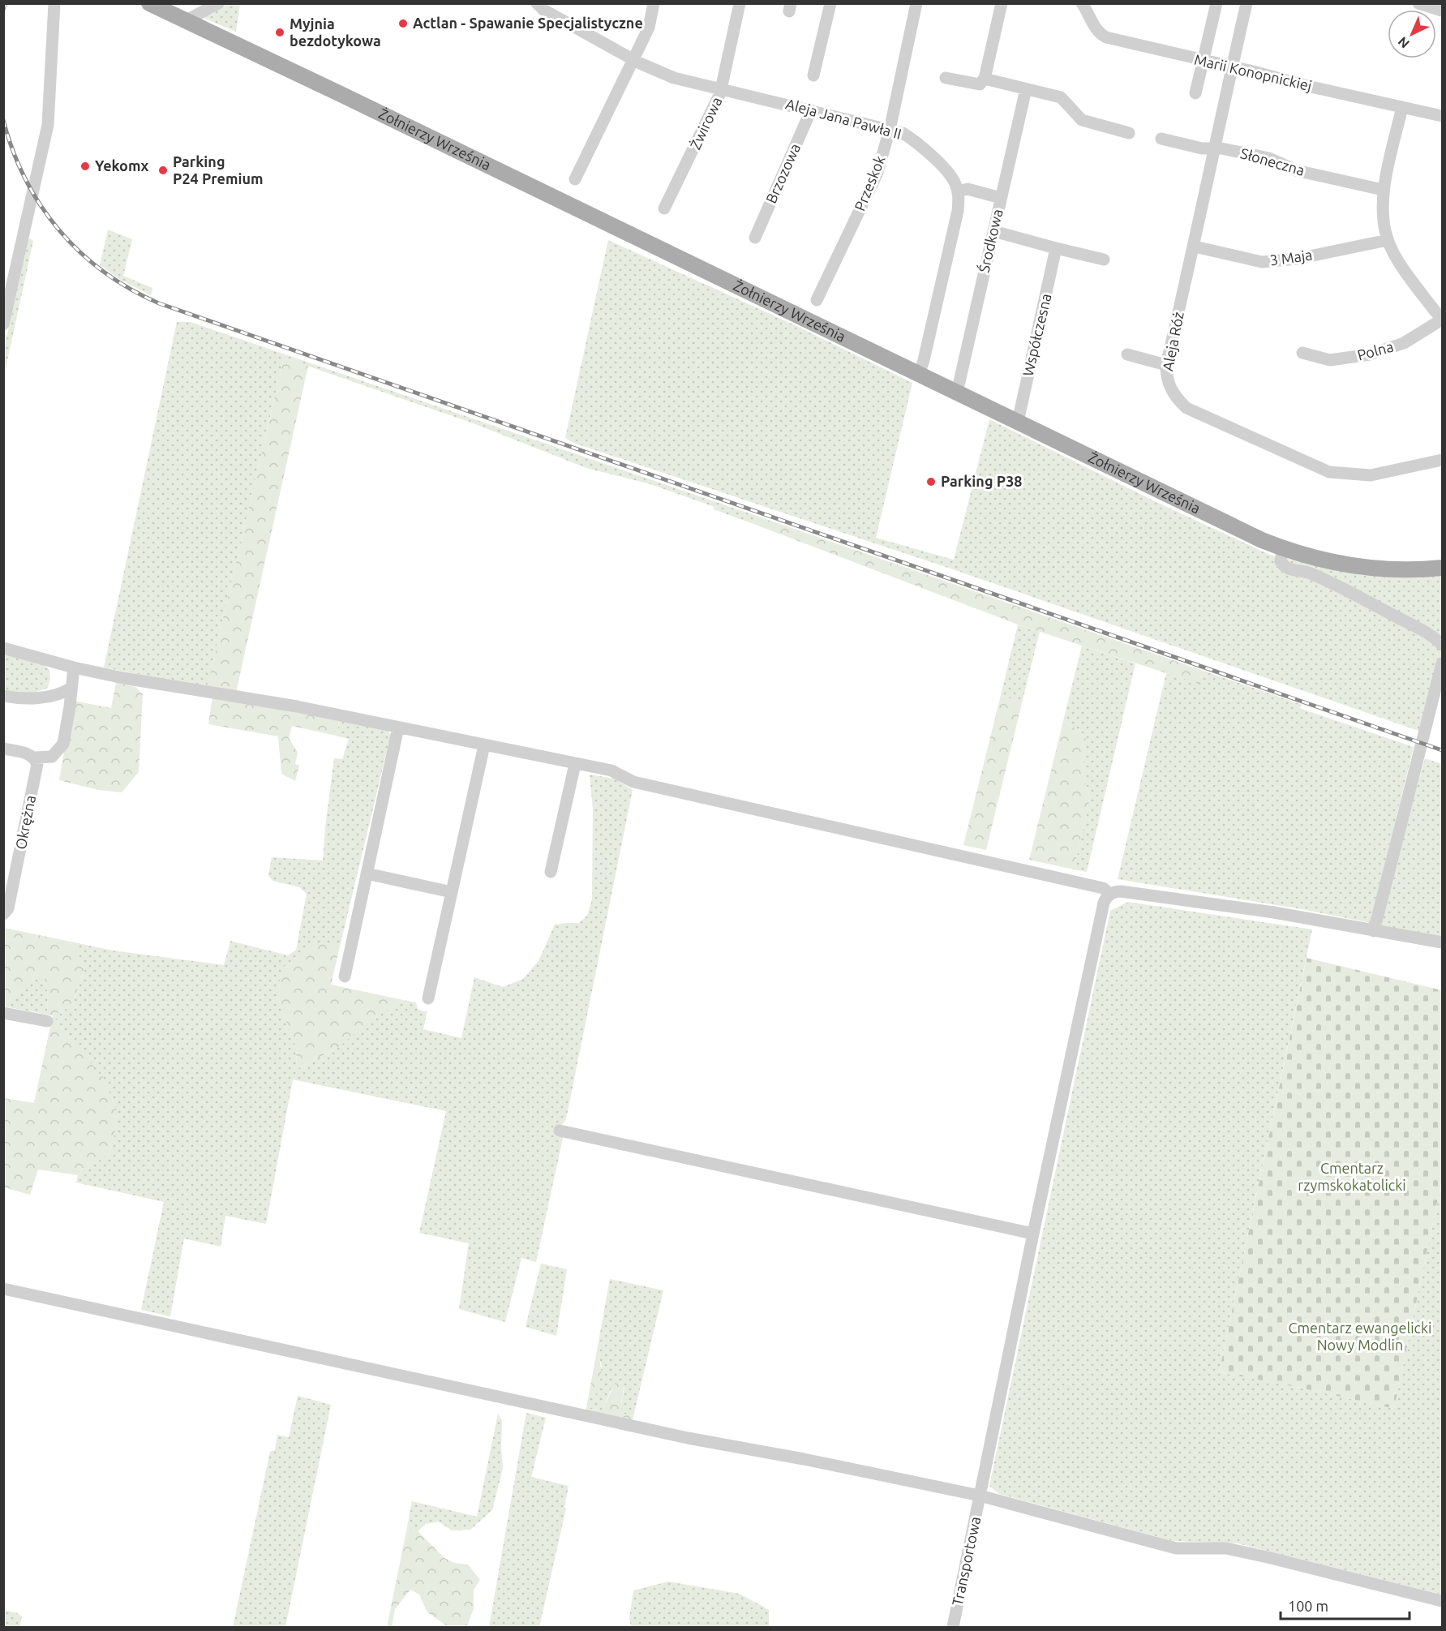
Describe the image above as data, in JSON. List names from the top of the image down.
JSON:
{
  "streets": {
    "main road": ["Żołnierzy Września"],
    "street": [
      "Marii Konopnickiej",
      "Aleja Jana Pawła II",
      "Żwirowa",
      "Słoneczna",
      "Brzozowa",
      "Przeskok",
      "Środkowa",
      "3 Maja",
      "Współczesna",
      "Aleja Róż",
      "Polna",
      "Okrężna",
      "Transportowa"
    ]
  },
  "crossings": [
    ["Marii Konopnickiej", "Aleja Róż"],
    ["Aleja Jana Pawła II", "Żwirowa"],
    ["Aleja Jana Pawła II", "Brzozowa"],
    ["Aleja Jana Pawła II", "Przeskok"],
    ["Żołnierzy Września", "Środkowa"],
    ["Żołnierzy Września", "Współczesna"],
    ["Słoneczna", "Aleja Róż"],
    ["3 Maja", "Aleja Róż"]
  ],
  "parks": ["Cmentarz rzymskokatolicki", "Cmentarz ewangelicki Nowy Modlin"],
  "places": [
    "Actlan - Spawanie Specjalistyczne",
    "Myjnia bezdotykowa",
    "Yekomx",
    "Parking P24 Premium",
    "Parking P38"
  ],
  "scale_bar": "100 m",
  "north": "bottom left"
}
